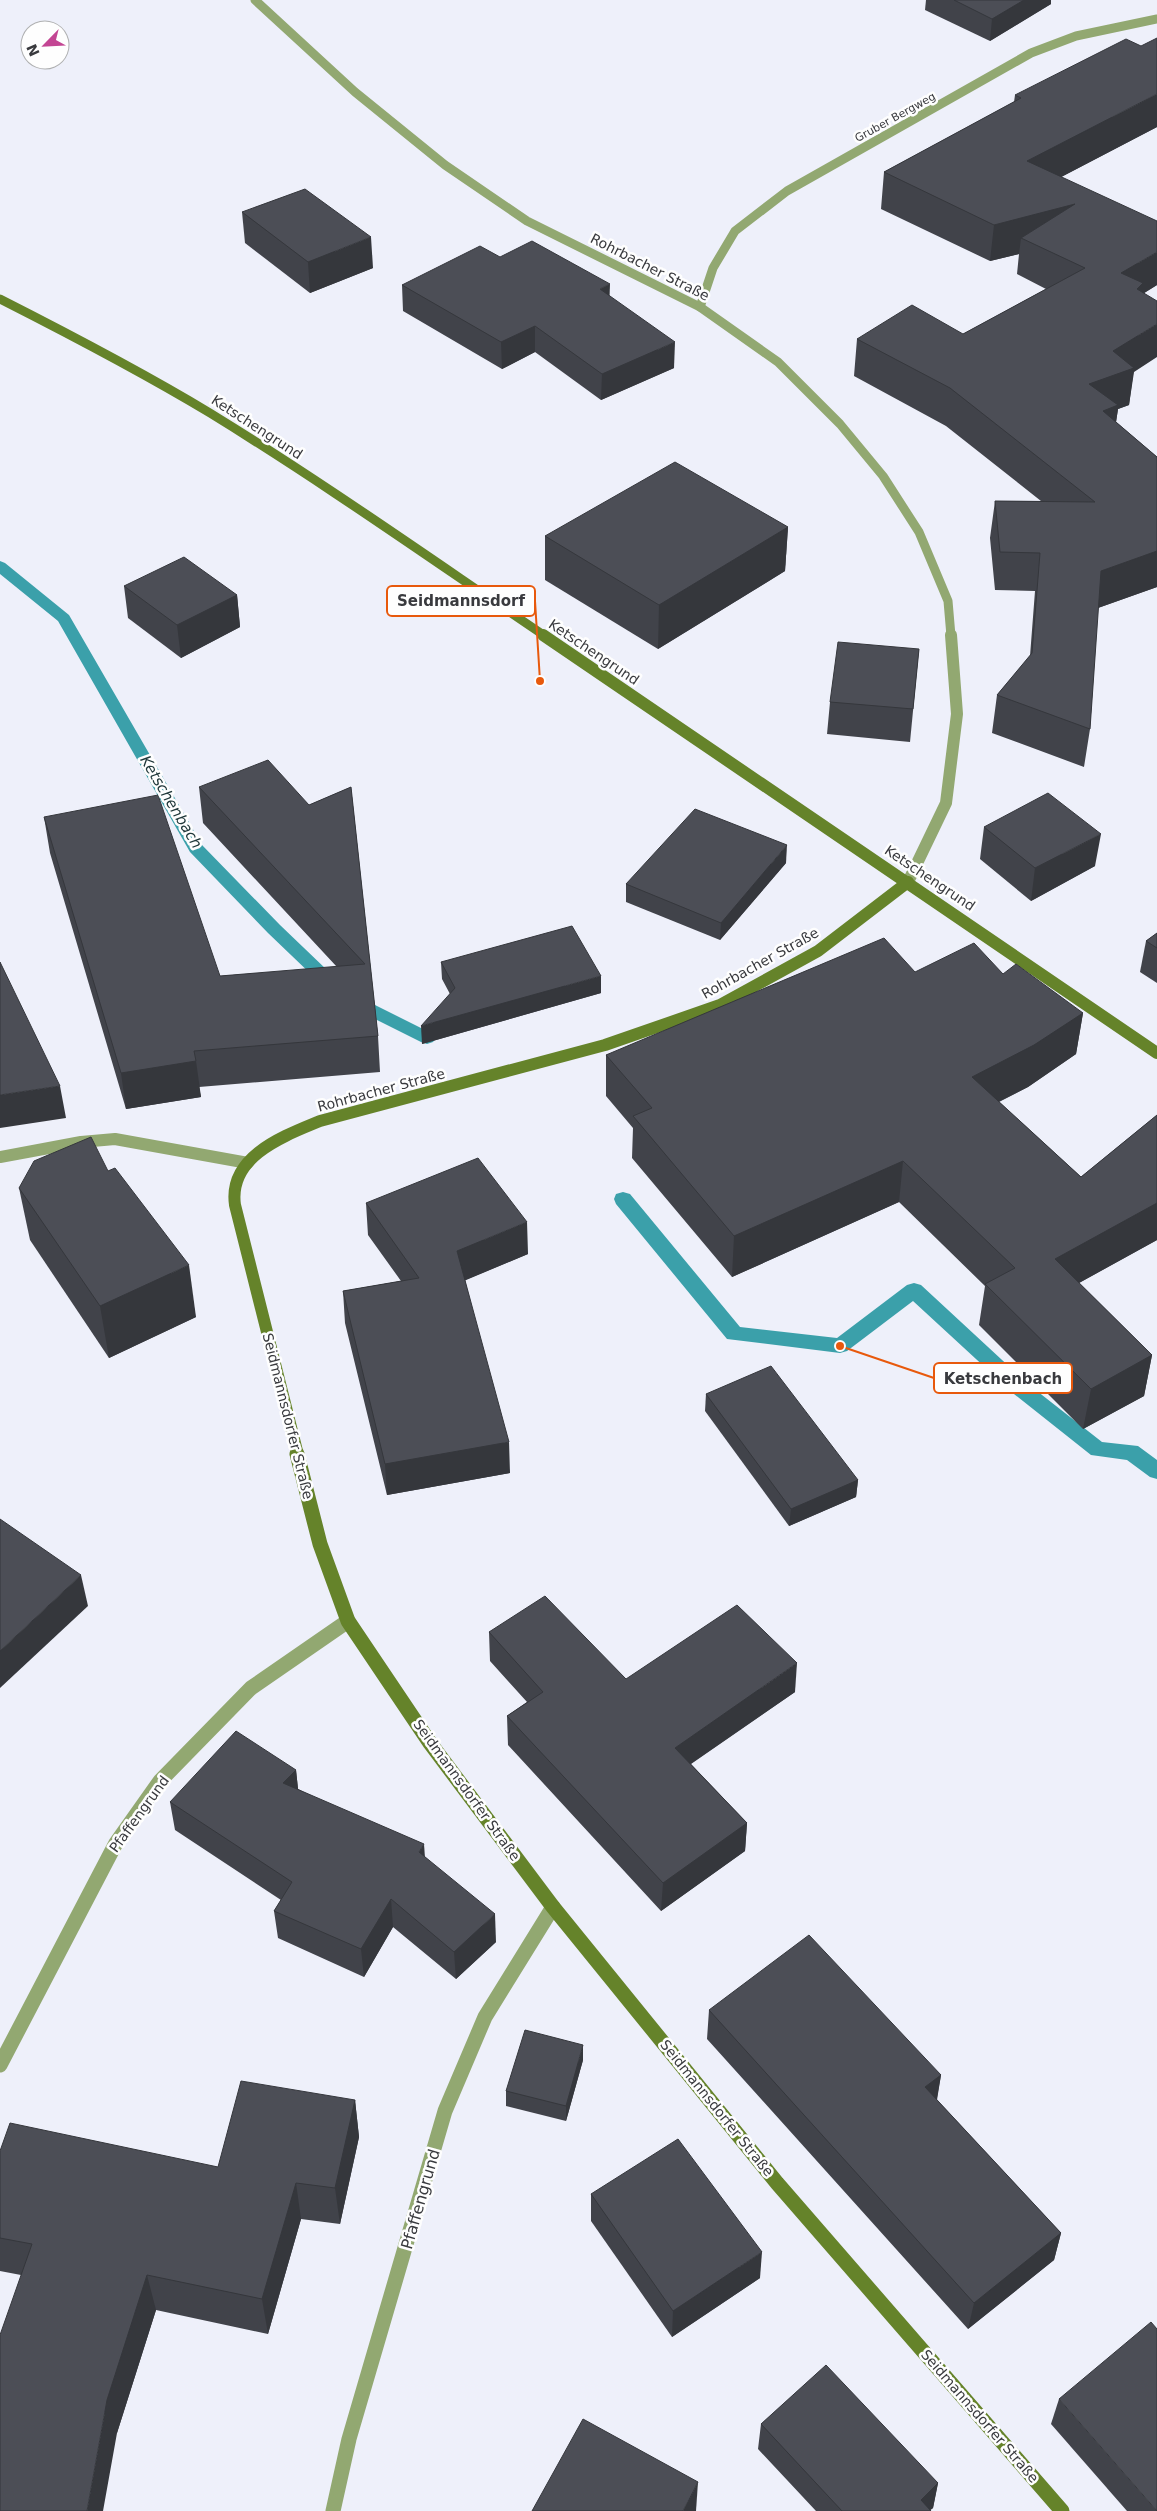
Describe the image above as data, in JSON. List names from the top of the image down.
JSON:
{
  "streets": {
    "street": [
      "Gruber Bergweg",
      "Rohrbacher Straße",
      "Ketschengrund",
      "Seidmannsdorfer Straße",
      "Pfaffengrund"
    ]
  },
  "crossings": [
    ["Gruber Bergweg", "Rohrbacher Straße"],
    ["Rohrbacher Straße", "Ketschengrund"],
    ["Rohrbacher Straße", "Seidmannsdorfer Straße"],
    ["Seidmannsdorfer Straße", "Pfaffengrund"]
  ],
  "water": ["Ketschenbach"],
  "places": ["Seidmannsdorf", "Ketschenbach"],
  "north": "bottom left"
}
